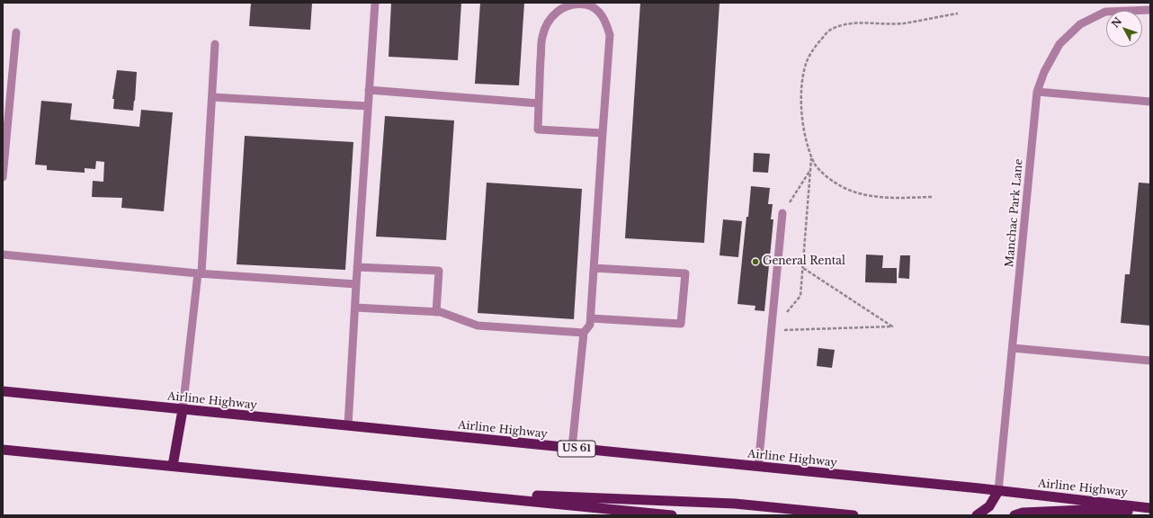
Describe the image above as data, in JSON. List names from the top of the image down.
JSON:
{
  "streets": {
    "highway": ["Airline Highway", "US 61"],
    "lane": ["Manchac Park Lane"]
  },
  "crossings": [
    ["Manchac Park Lane", "Airline Highway"]
  ],
  "places": ["General Rental"],
  "north": "top left"
}
